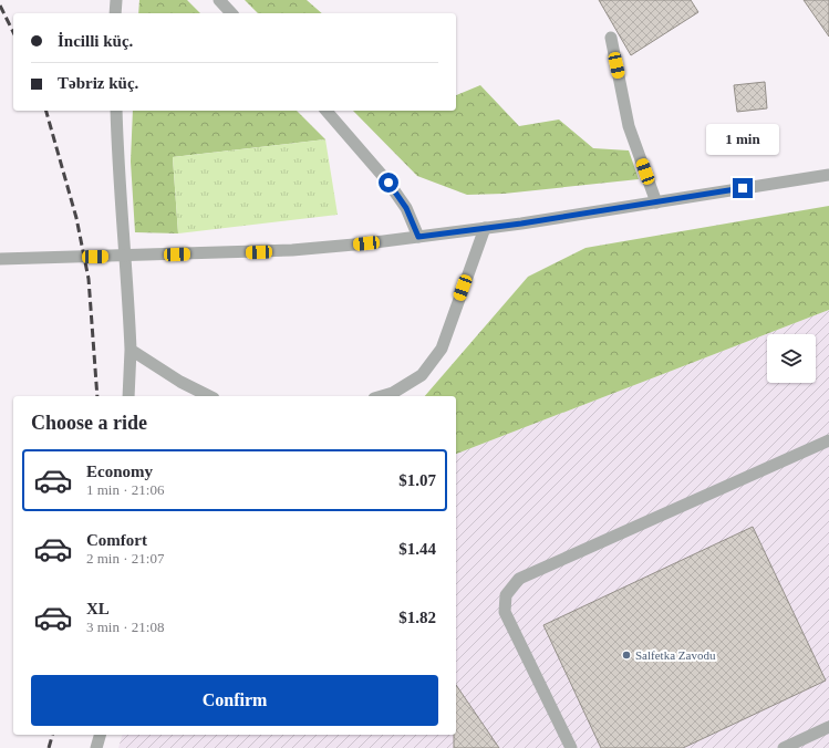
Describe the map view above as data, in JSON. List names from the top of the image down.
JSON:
{
  "places": ["Salfetka Zavodu"],
  "page": {
    "banner": ["İncilli küç.", "Təbriz küç."],
    "bubble": "1 min",
    "heading": "Choose a ride",
    "list": [
      {
        "name": "Economy",
        "note": "1 min · 21:06",
        "value": "$1.07"
      },
      {
        "name": "Comfort",
        "note": "2 min · 21:07",
        "value": "$1.44"
      },
      {
        "name": "XL",
        "note": "3 min · 21:08",
        "value": "$1.82"
      }
    ],
    "buttons": "Confirm"
  }
}
